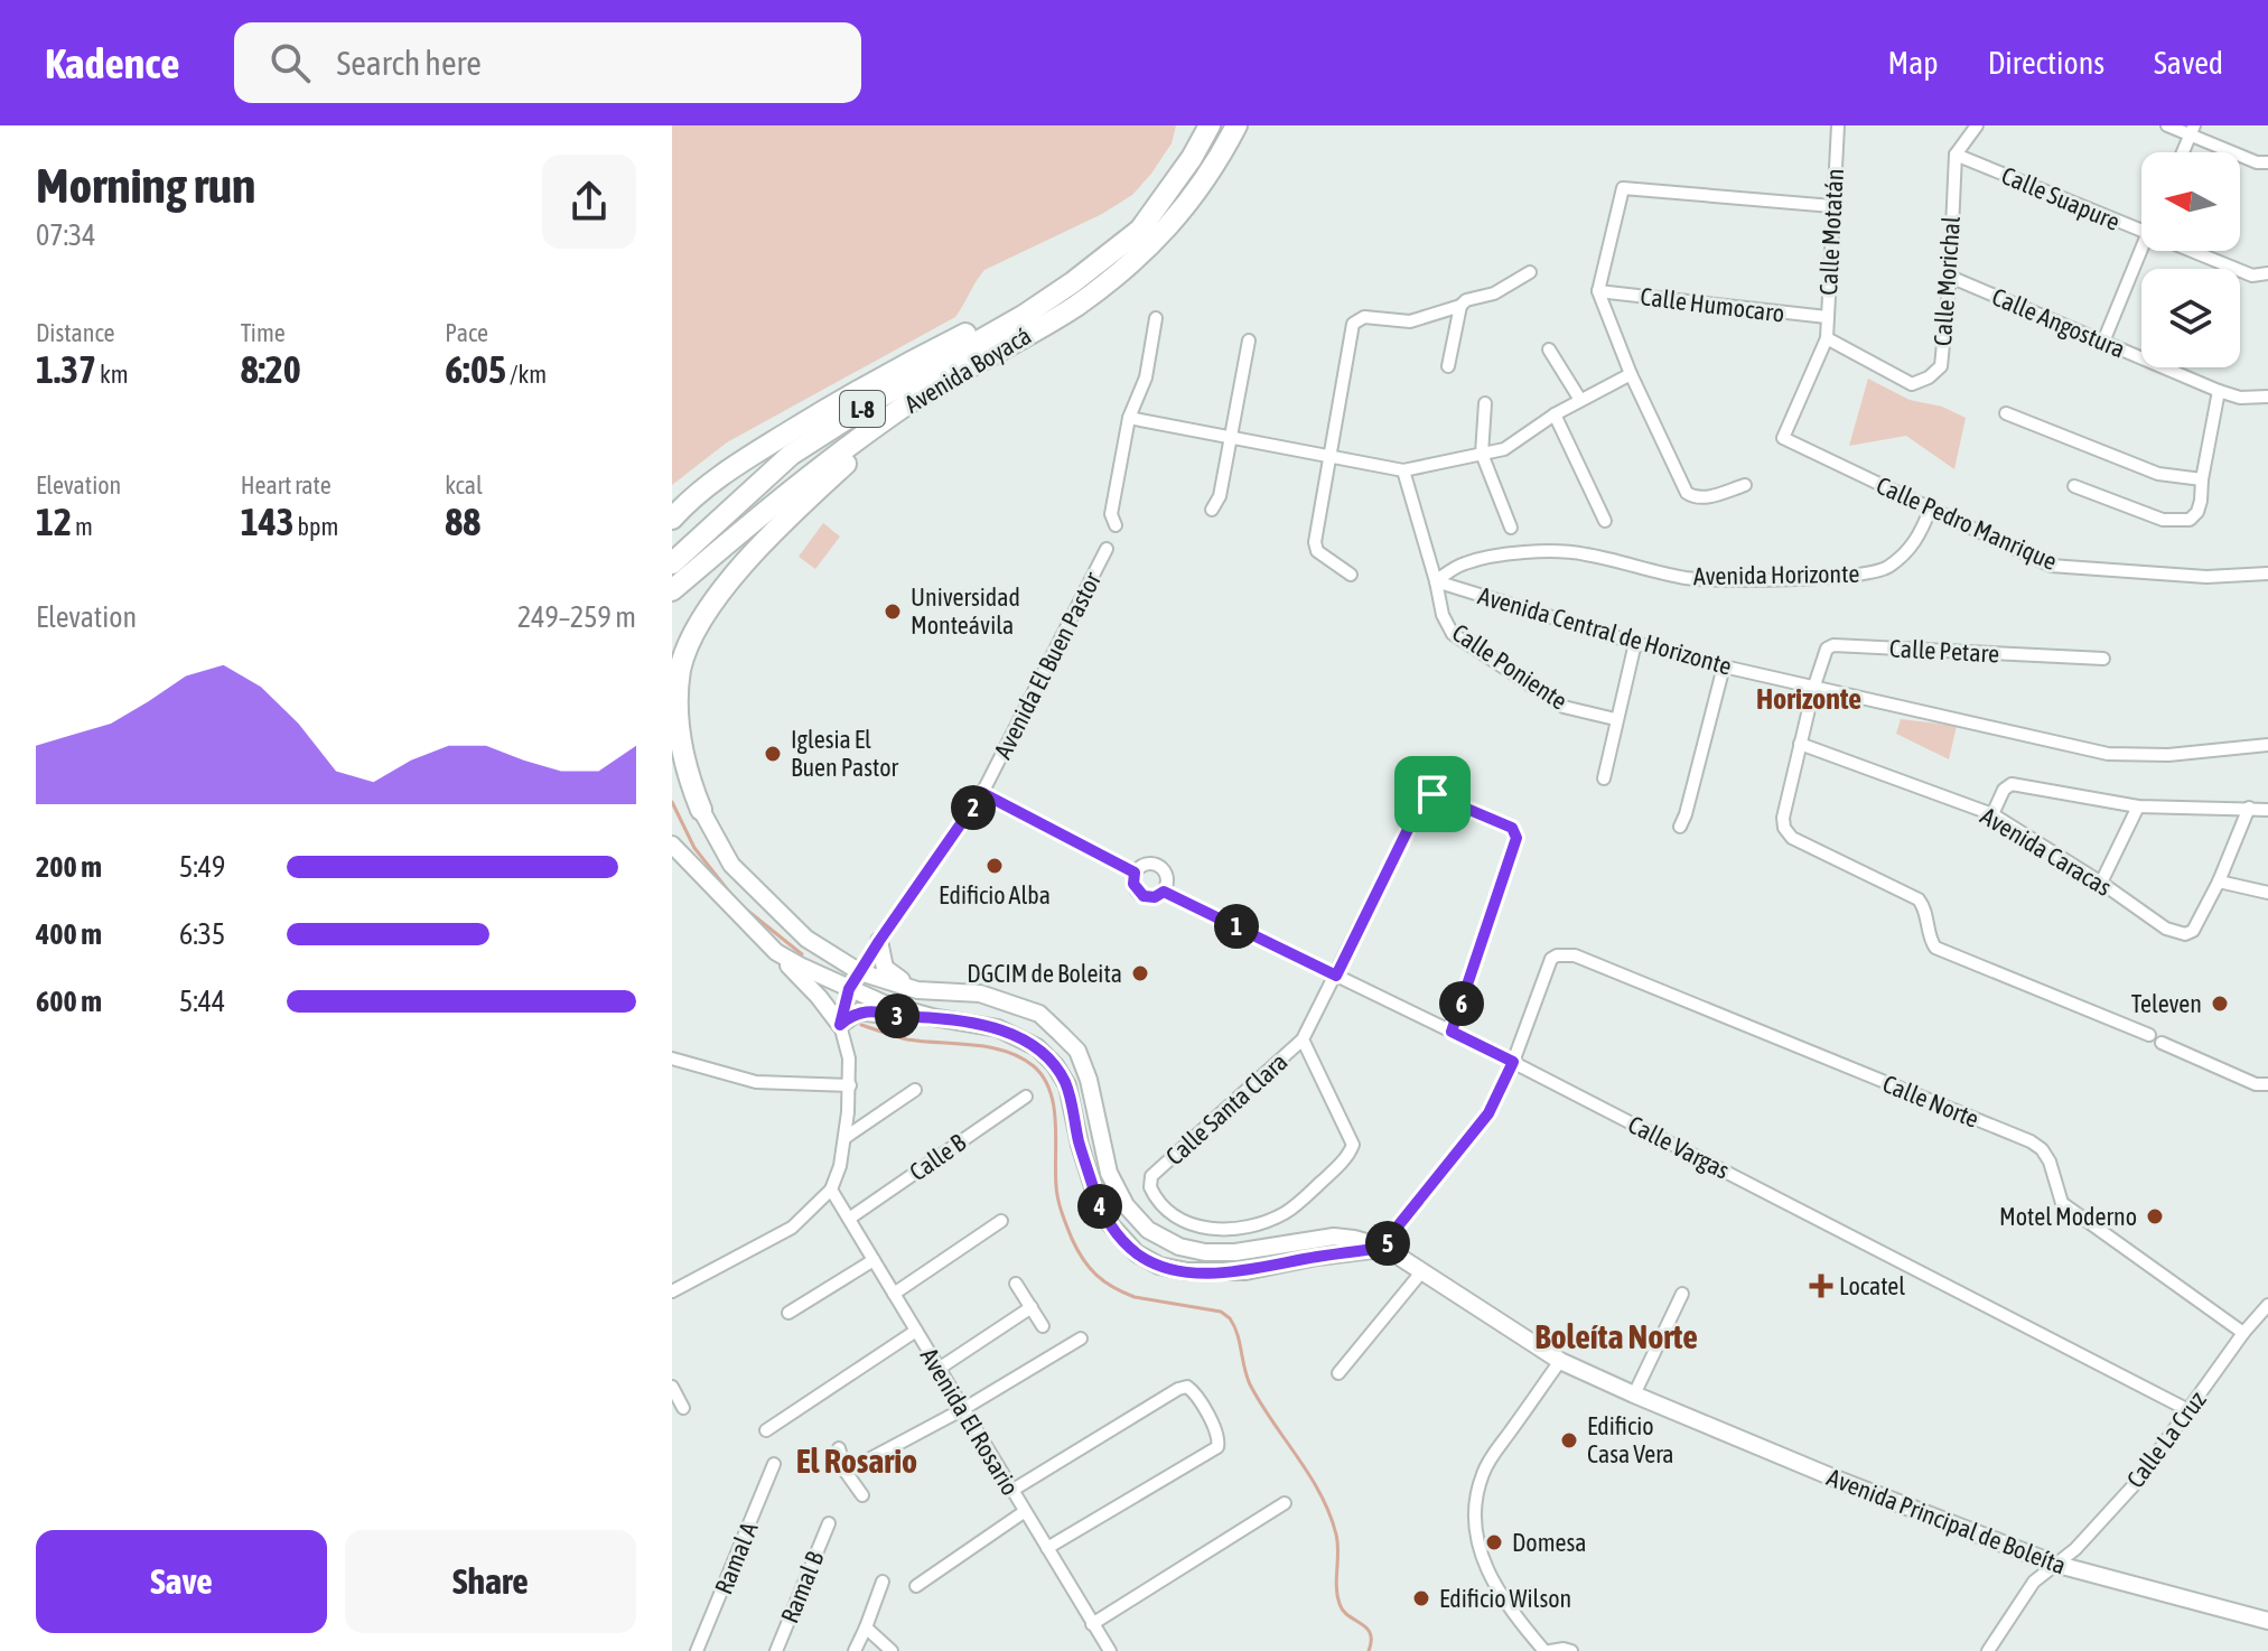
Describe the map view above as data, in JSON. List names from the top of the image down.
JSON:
{
  "streets": {
    "highway": ["Avenida Boyacá", "L-8"],
    "street": [
      "Calle Suapure",
      "Calle Motatán",
      "Calle Morichal",
      "Calle Humocaro",
      "Calle Angostura",
      "Calle Pedro Manrique",
      "Avenida Horizonte",
      "Avenida Central de Horizonte",
      "Calle Petare",
      "Avenida El Buen Pastor",
      "Calle Poniente",
      "Avenida Caracas",
      "Calle Norte",
      "Calle Santa Clara",
      "Calle Vargas",
      "Calle B",
      "Avenida El Rosario",
      "Calle La Cruz",
      "Avenida Principal de Boleíta",
      "Ramal A",
      "Ramal B"
    ]
  },
  "crossings": [
    ["Calle Suapure", "Calle Morichal"],
    ["Calle Motatán", "Calle Morichal"],
    ["Calle Motatán", "Calle Humocaro"],
    ["Calle Motatán", "Calle Pedro Manrique"],
    ["Calle Morichal", "Calle Angostura"],
    ["Calle Morichal", "Calle Pedro Manrique"],
    ["Calle Pedro Manrique", "Avenida Horizonte"],
    ["Avenida Horizonte", "Avenida Central de Horizonte"],
    ["Avenida Horizonte", "Calle Poniente"],
    ["Avenida Central de Horizonte", "Calle Petare"],
    ["Avenida Central de Horizonte", "Calle Poniente"],
    ["Avenida El Buen Pastor", "Calle Vargas"],
    ["Avenida El Buen Pastor", "Avenida El Rosario"],
    ["Calle Norte", "Calle Vargas"],
    ["Calle Norte", "Calle La Cruz"],
    ["Calle Santa Clara", "Calle Vargas"],
    ["Calle Vargas", "Calle La Cruz"],
    ["Calle B", "Avenida El Rosario"],
    ["Calle La Cruz", "Avenida Principal de Boleíta"]
  ],
  "districts": ["Horizonte", "Boleíta Norte", "El Rosario"],
  "places": {
    "other": [
      "Universidad Monteávila",
      "Iglesia El Buen Pastor",
      "Edificio Alba",
      "DGCIM de Boleita",
      "Televen",
      "Motel Moderno",
      "Edificio Casa Vera",
      "Domesa",
      "Edificio Wilson"
    ],
    "health": ["Locatel"]
  },
  "north": "left",
  "page": {
    "header": "Kadence",
    "search": "Search here",
    "nav": ["Map", "Directions", "Saved"],
    "heading": ["Morning run", "07:34"],
    "stats": [
      ["Distance", "1.37 km"],
      ["Time", "8:20"],
      ["Pace", "6:05 /km"],
      ["Elevation", "12 m"],
      ["Heart rate", "143 bpm"],
      ["kcal", "88"]
    ],
    "chart": ["Elevation", "249–259 m"],
    "pins": [
      "2",
      "1",
      "6",
      "3",
      "4",
      "5"
    ],
    "list": [
      {
        "name": "200 m",
        "note": "5:49"
      },
      {
        "name": "400 m",
        "note": "6:35"
      },
      {
        "name": "600 m",
        "note": "5:44"
      }
    ],
    "buttons": ["Save", "Share"]
  }
}
